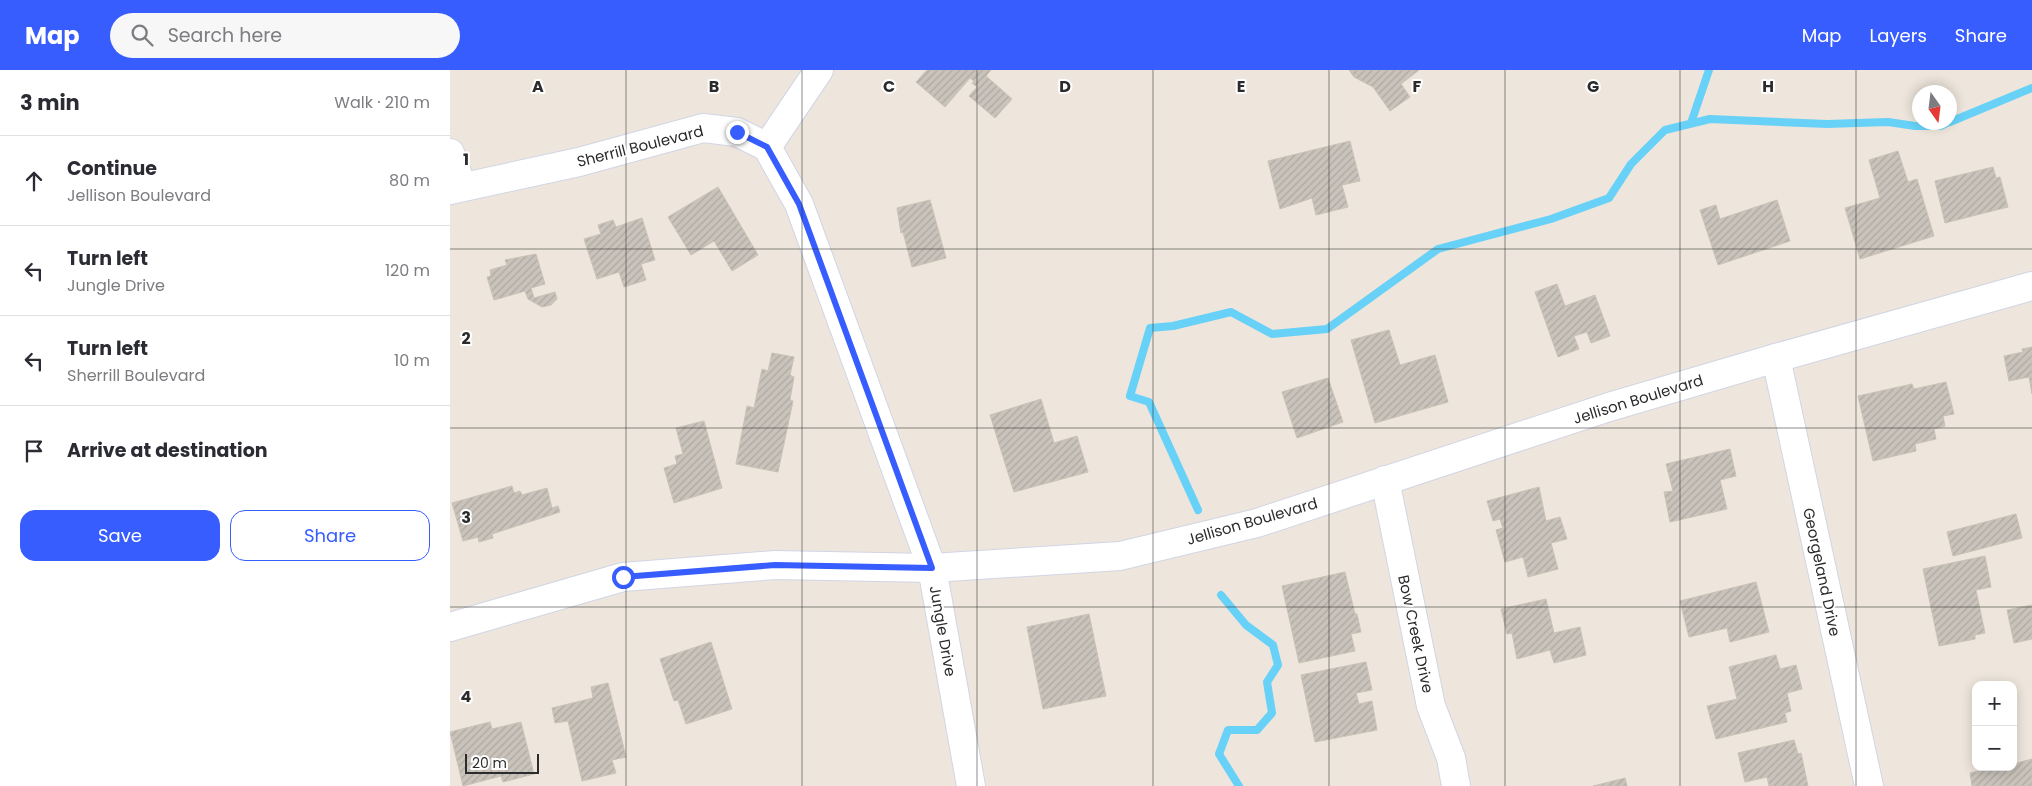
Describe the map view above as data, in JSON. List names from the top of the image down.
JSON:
{
  "streets": {
    "street": [
      "Sherrill Boulevard",
      "Jellison Boulevard",
      "Georgeland Drive",
      "Jungle Drive",
      "Bow Creek Drive"
    ]
  },
  "crossings": [
    ["Sherrill Boulevard", "Jungle Drive"],
    ["Jellison Boulevard", "Georgeland Drive"],
    ["Jellison Boulevard", "Jungle Drive"],
    ["Jellison Boulevard", "Bow Creek Drive"]
  ],
  "scale_bar": "20 m",
  "north": "bottom",
  "page": {
    "header": "Map",
    "search": "Search here",
    "nav": ["Map", "Layers", "Share"],
    "heading": ["3 min", "Walk · 210 m"],
    "list": [
      ["Continue", "Jellison Boulevard", "80 m"],
      ["Turn left", "Jungle Drive", "120 m"],
      ["Turn left", "Sherrill Boulevard", "10 m"],
      "Arrive at destination"
    ],
    "buttons": ["Save", "Share"],
    "map_buttons": ["+", "−"],
    "scale": "20 m"
  },
  "grid": {
    "columns": [
      "A",
      "B",
      "C",
      "D",
      "E",
      "F",
      "G",
      "H"
    ],
    "rows": [
      "1",
      "2",
      "3",
      "4"
    ]
  }
}
